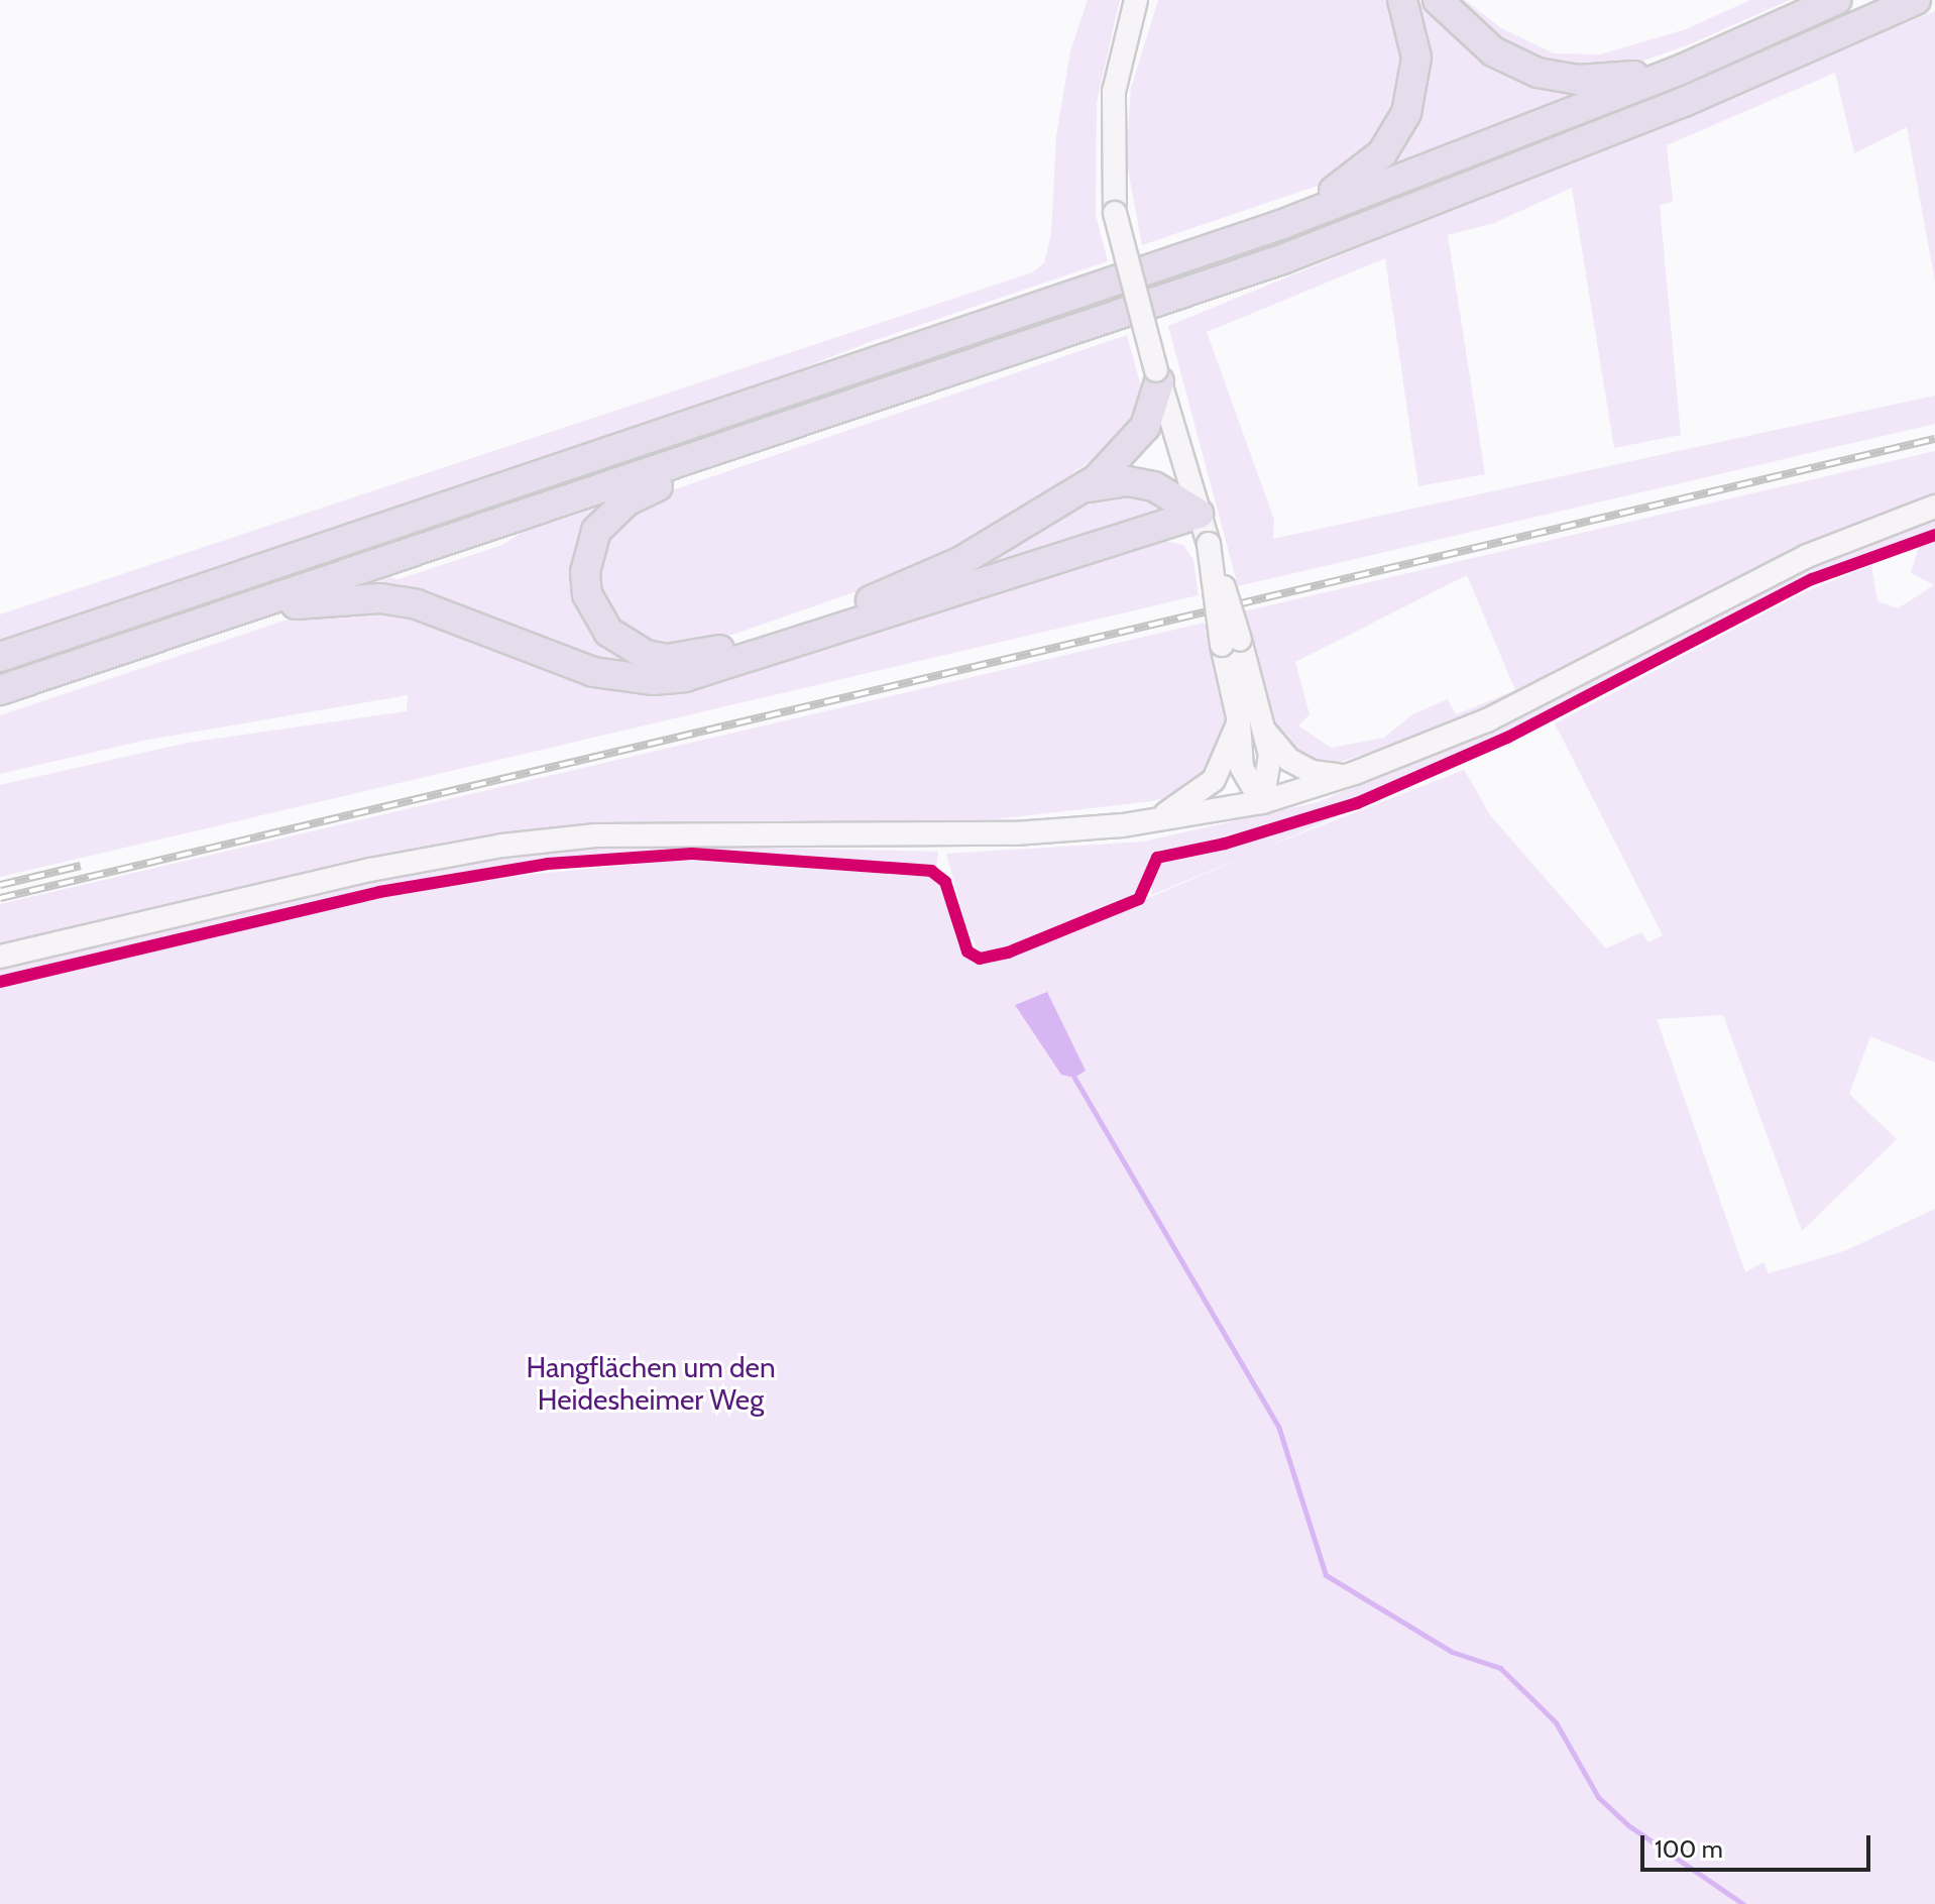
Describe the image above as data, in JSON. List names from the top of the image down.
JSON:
{
  "parks": ["Hangflächen um den Heidesheimer Weg"],
  "scale_bar": "100 m"
}
